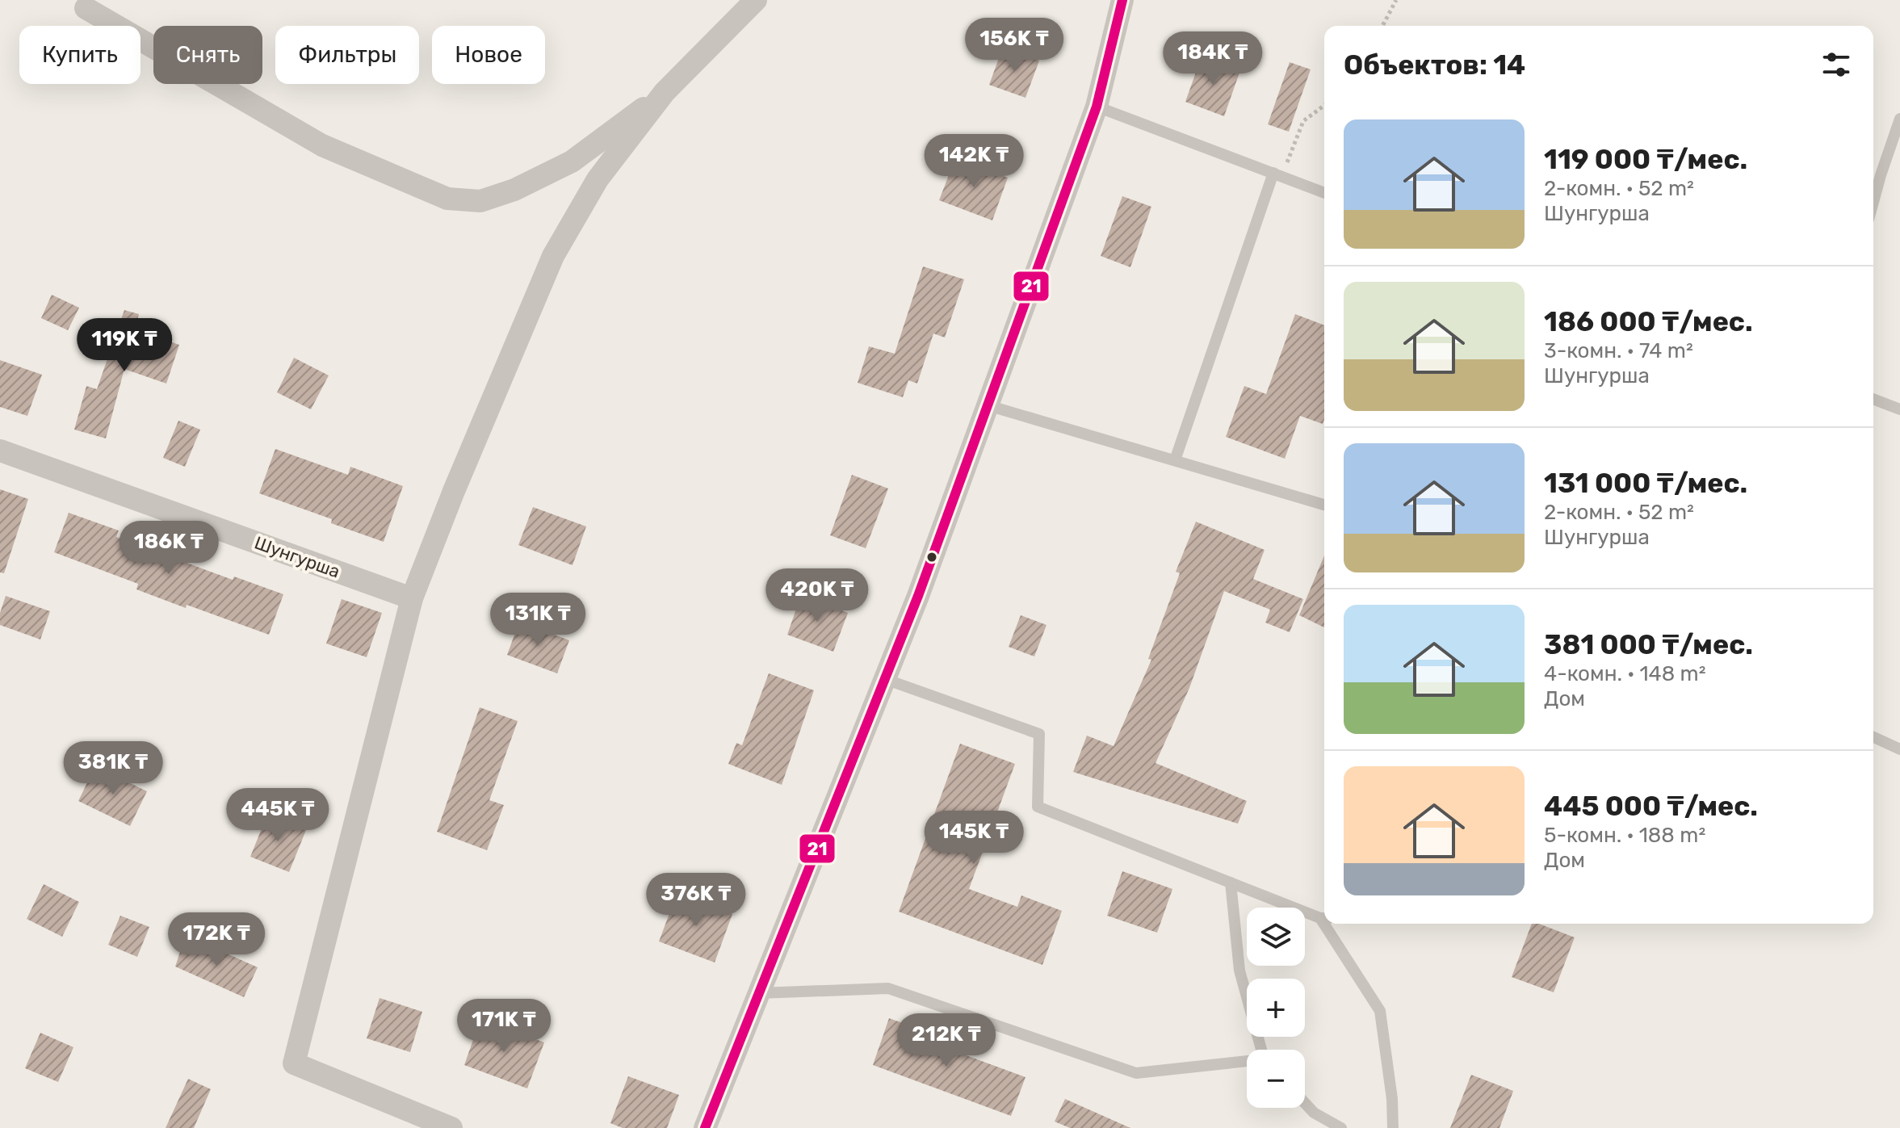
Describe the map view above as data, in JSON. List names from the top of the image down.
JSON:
{
  "streets": {
    "street": ["Шунгурша"]
  },
  "lines": ["transit line 21"],
  "page": {
    "price": [
      "156K ₸",
      "184K ₸",
      "142K ₸",
      "119K ₸",
      "186K ₸",
      "420K ₸",
      "131K ₸",
      "381K ₸",
      "445K ₸",
      "145K ₸",
      "376K ₸",
      "172K ₸",
      "171K ₸",
      "212K ₸"
    ],
    "chip": [
      "Купить",
      "Снять",
      "Фильтры",
      "Новое"
    ],
    "heading": "Объектов: 14",
    "list": [
      {
        "name": "119 000 ₸/мес.",
        "note": "2-комн. · 52 m² · Шунгурша"
      },
      {
        "name": "186 000 ₸/мес.",
        "note": "3-комн. · 74 m² · Шунгурша"
      },
      {
        "name": "131 000 ₸/мес.",
        "note": "2-комн. · 52 m² · Шунгурша"
      },
      {
        "name": "381 000 ₸/мес.",
        "note": "4-комн. · 148 m² · Дом"
      },
      {
        "name": "445 000 ₸/мес.",
        "note": "5-комн. · 188 m² · Дом"
      }
    ],
    "map_buttons": ["+", "−"]
  }
}
